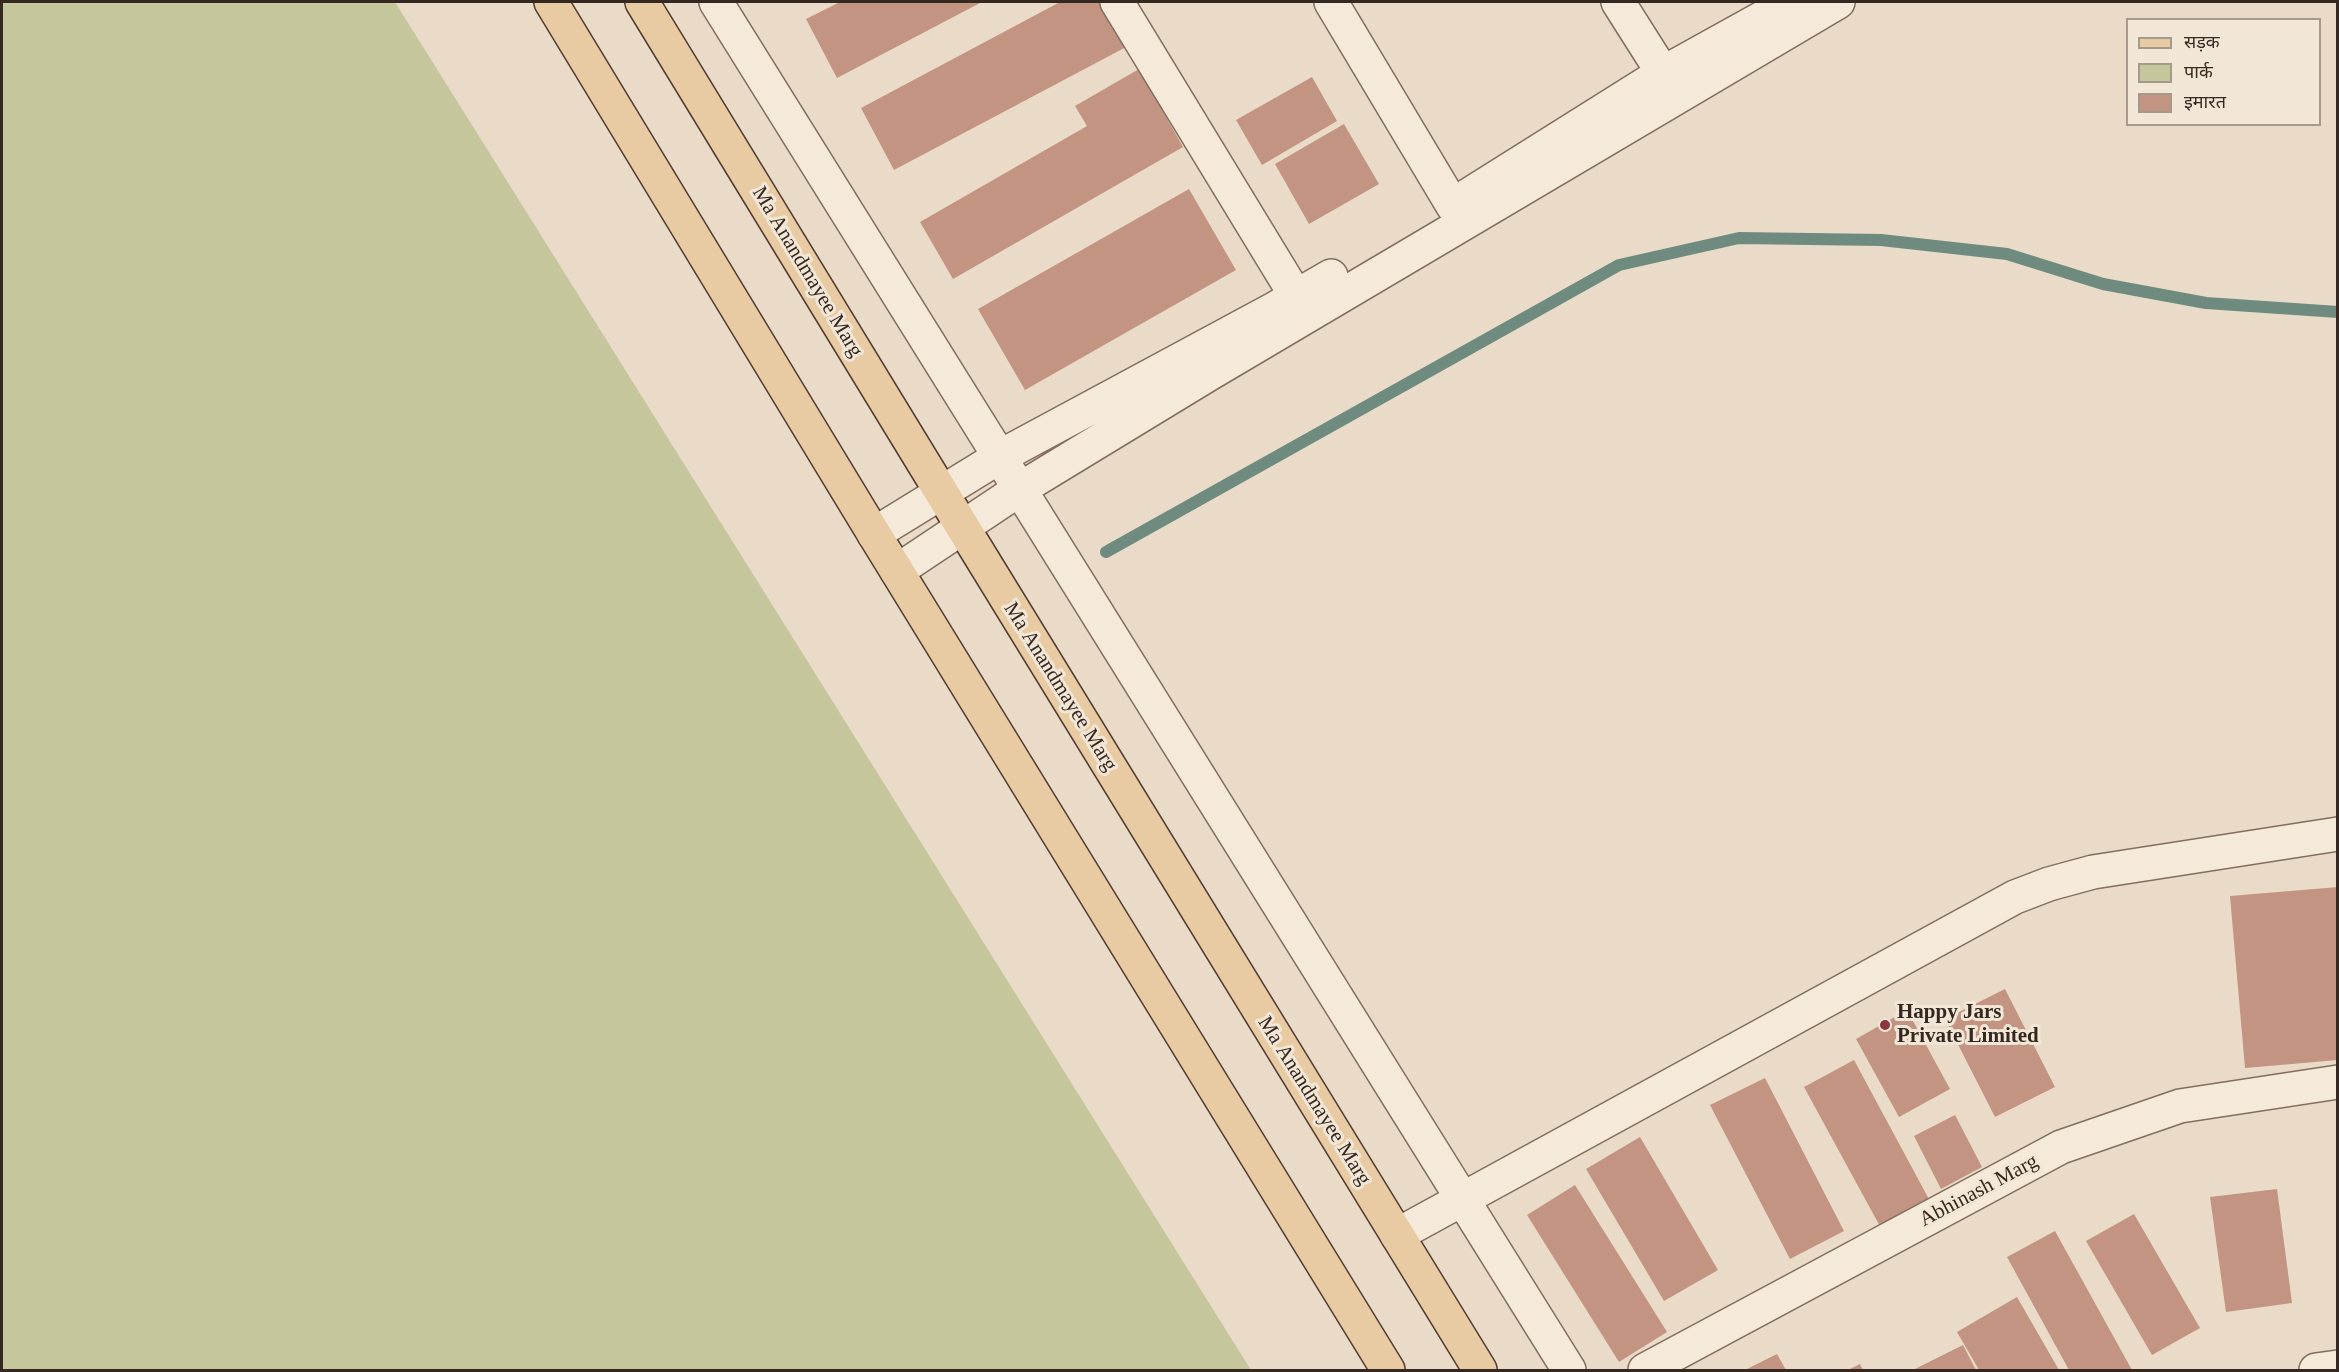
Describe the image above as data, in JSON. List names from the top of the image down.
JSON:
{
  "streets": {
    "main road": ["Ma Anandmayee Marg"],
    "street": ["Abhinash Marg"]
  },
  "places": ["Happy Jars Private Limited"],
  "legend": ["सड़क", "पार्क", "इमारत"]
}
